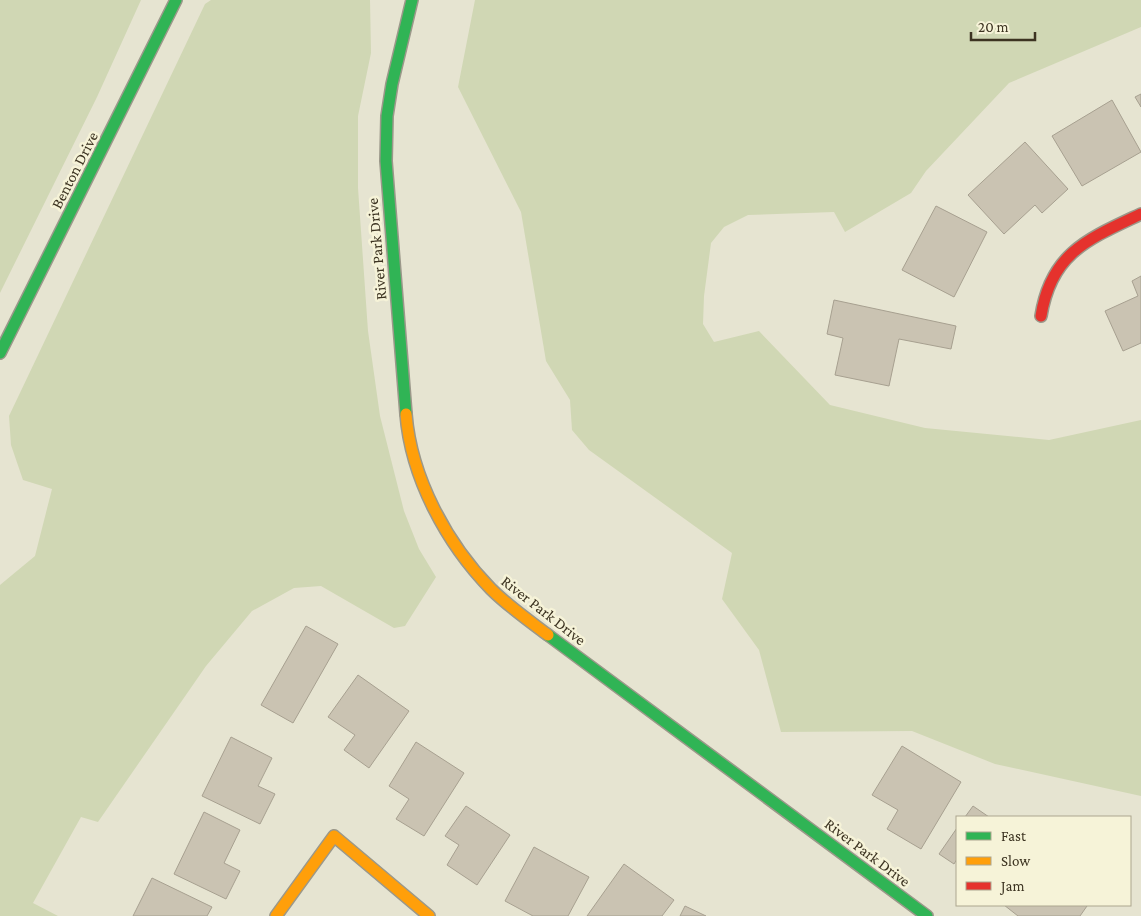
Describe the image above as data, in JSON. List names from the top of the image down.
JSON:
{
  "streets": {
    "street": ["Benton Drive", "River Park Drive"]
  },
  "legend": ["Fast", "Slow", "Jam"],
  "scale_bar": "20 m"
}
